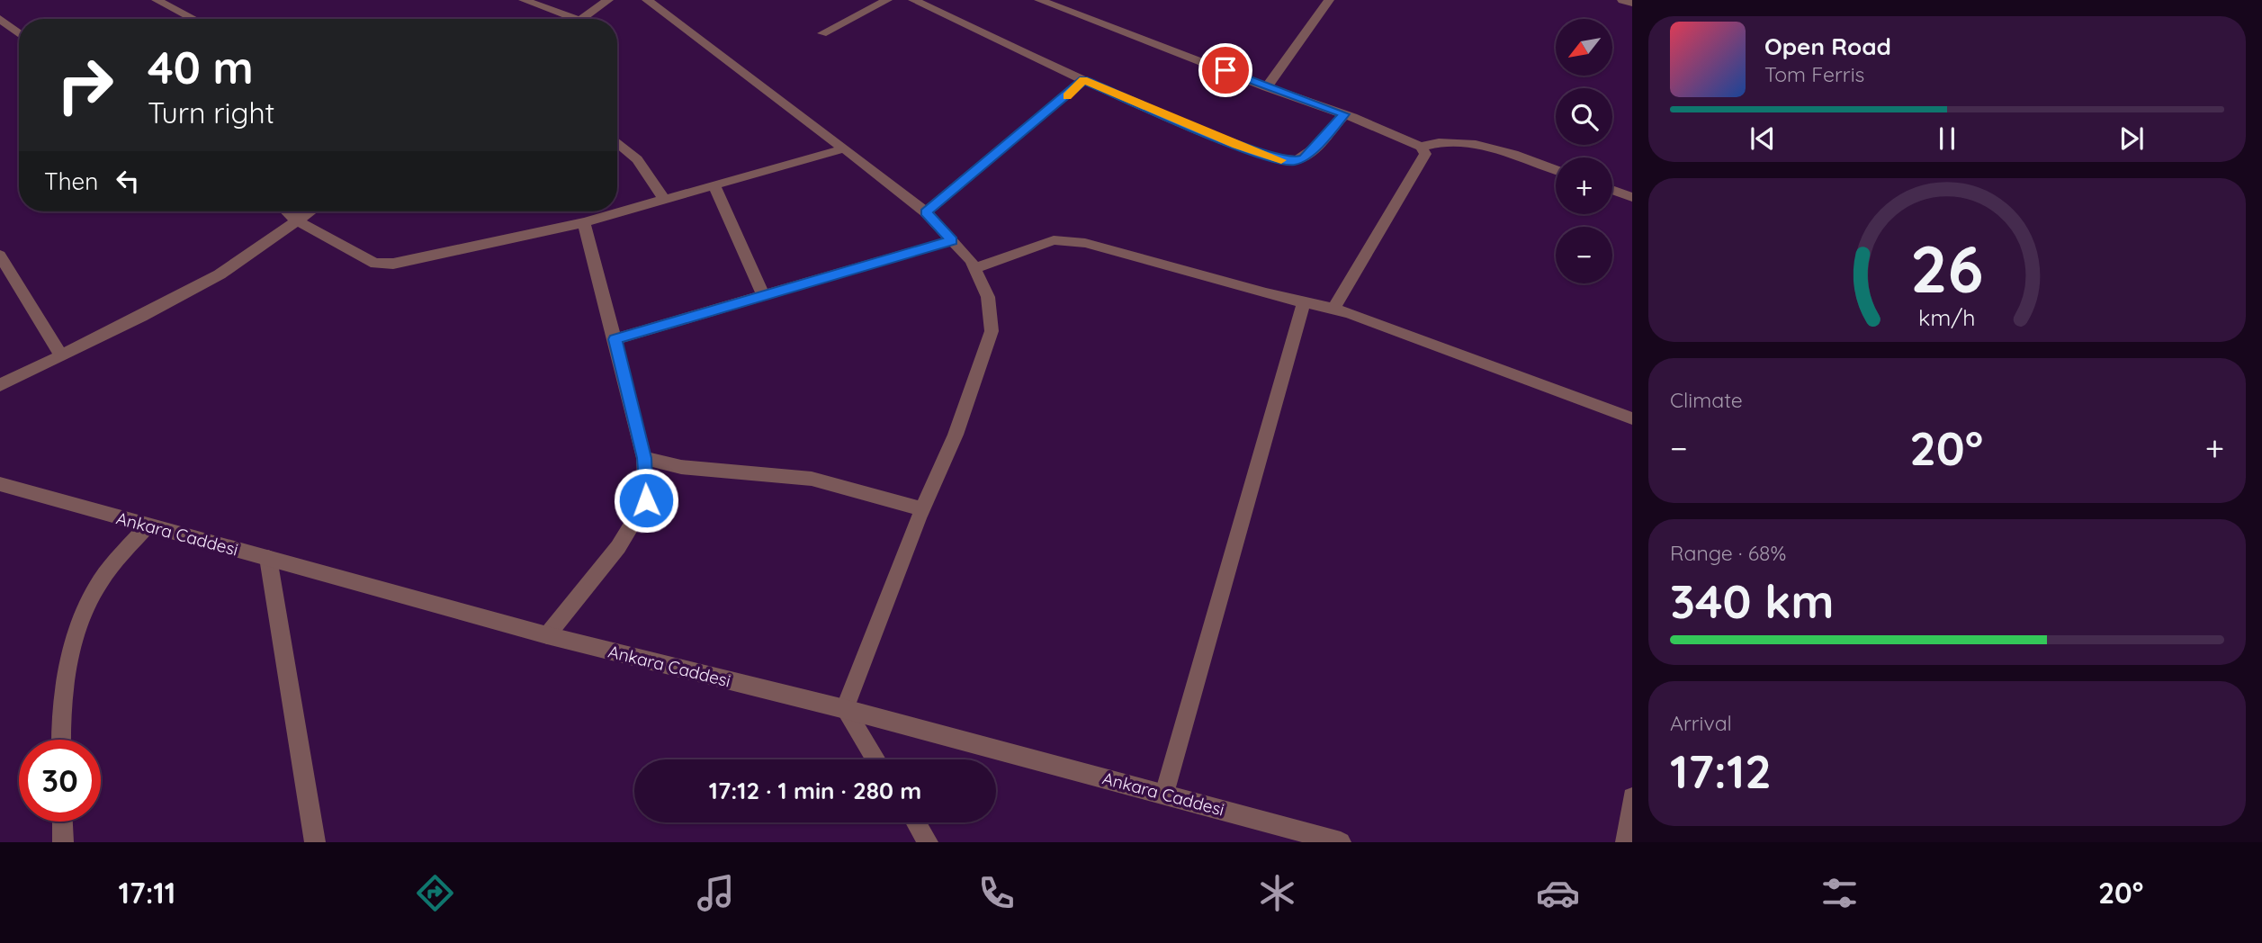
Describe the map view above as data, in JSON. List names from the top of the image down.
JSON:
{
  "streets": {
    "street": ["Ankara Caddesi"]
  },
  "north": "bottom left",
  "page": {
    "map_buttons": ["+", "−"],
    "turn": ["40 m", "Turn right"],
    "song": ["Open Road", "Tom Ferris"],
    "then": "Then",
    "tile": [
      "Climate",
      ["Range · 68%", "340 km"],
      ["Arrival", "17:12"]
    ],
    "heat": ["−", "20°", "+"],
    "limit": "30",
    "trip": "17:12 · 1 min · 280 m",
    "tabs": ["17:11", "20°"],
    "gauge": ["26", "km/h"]
  }
}
